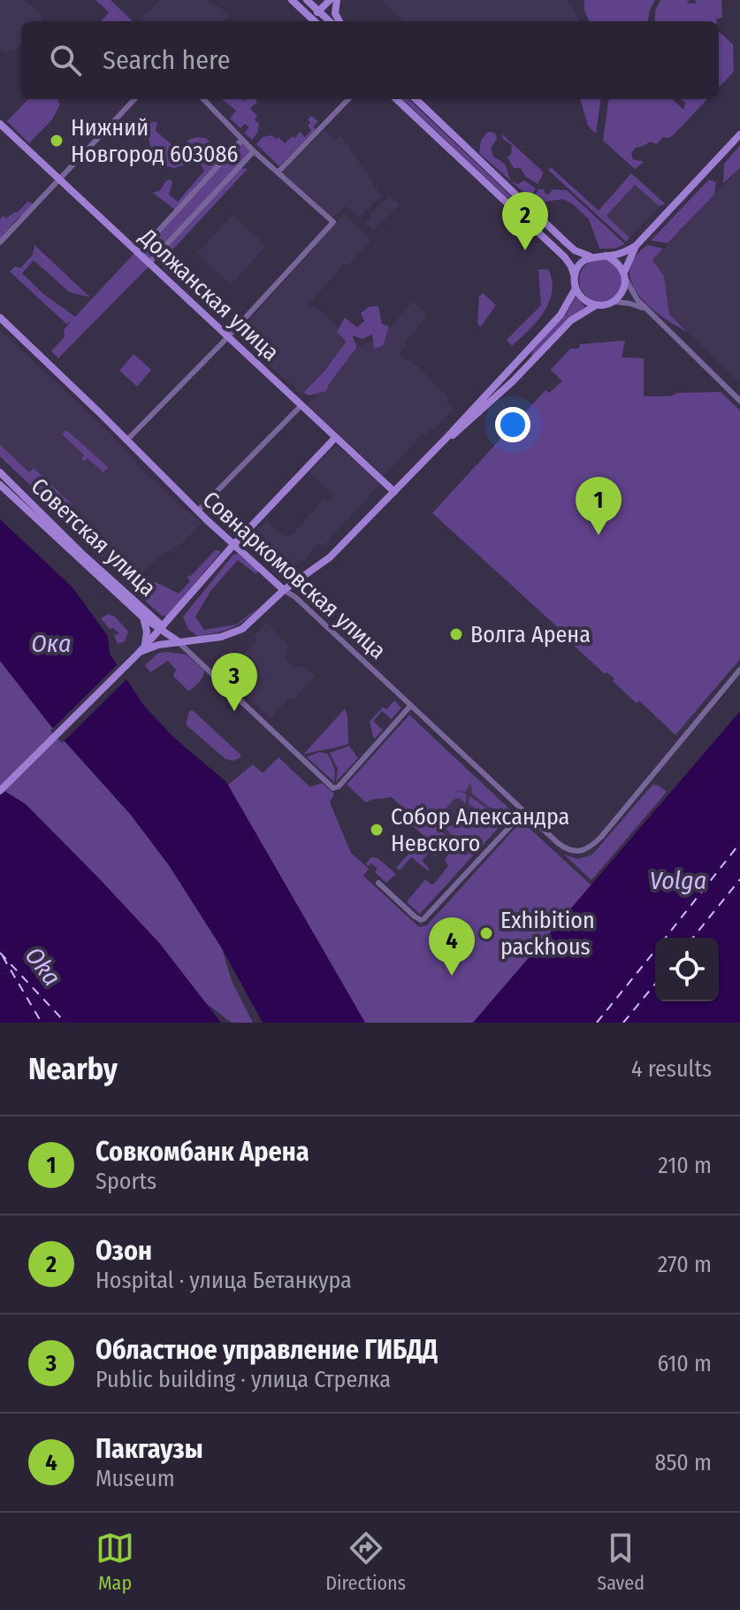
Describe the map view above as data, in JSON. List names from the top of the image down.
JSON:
{
  "streets": {
    "main road": ["Должанская улица", "Советская улица", "Совнаркомовская улица"]
  },
  "water": ["Ока", "Volga", "Oka"],
  "places": [
    "Нижний Новгород 603086",
    "Волга Арена",
    "Собор Александра Невского",
    "Exhibition packhous"
  ],
  "page": {
    "search": "Search here",
    "pins": [
      "2",
      "1",
      "3",
      "4"
    ],
    "heading": ["Nearby", "4 results"],
    "list": [
      {
        "mark": "1",
        "name": "Совкомбанк Арена",
        "note": "Sports",
        "value": "210 m"
      },
      {
        "mark": "2",
        "name": "Озон",
        "note": "Hospital · улица Бетанкура",
        "value": "270 m"
      },
      {
        "mark": "3",
        "name": "Областное управление ГИБДД",
        "note": "Public building · улица Стрелка",
        "value": "610 m"
      },
      {
        "mark": "4",
        "name": "Пакгаузы",
        "note": "Museum",
        "value": "850 m"
      }
    ],
    "nav": ["Map", "Directions", "Saved"]
  }
}
